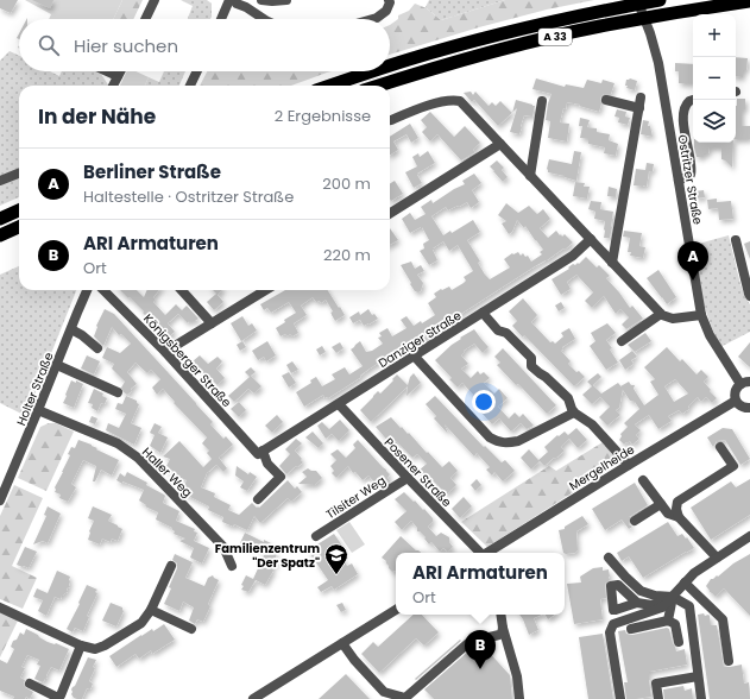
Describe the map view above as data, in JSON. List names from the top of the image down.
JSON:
{
  "streets": {
    "highway": ["A 33"],
    "street": [
      "Ostritzer Straße",
      "Danziger Straße",
      "Königsberger Straße",
      "Holter Straße",
      "Mergelheide",
      "Haller Weg",
      "Posener Straße",
      "Tilsiter Weg"
    ]
  },
  "crossings": [
    ["Danziger Straße", "Königsberger Straße"],
    ["Danziger Straße", "Posener Straße"],
    ["Holter Straße", "Haller Weg"],
    ["Posener Straße", "Tilsiter Weg"]
  ],
  "places": {
    "school or university": ["Familienzentrum \"Der Spatz\""]
  },
  "page": {
    "map_buttons": ["+", "−"],
    "search": "Hier suchen",
    "heading": ["In der Nähe", "2 Ergebnisse"],
    "list": [
      {
        "mark": "A",
        "name": "Berliner Straße",
        "note": "Haltestelle · Ostritzer Straße",
        "value": "200 m"
      },
      {
        "mark": "B",
        "name": "ARI Armaturen",
        "note": "Ort",
        "value": "220 m"
      }
    ],
    "pins": ["A", "B"],
    "popup": ["ARI Armaturen", "Ort"]
  }
}
